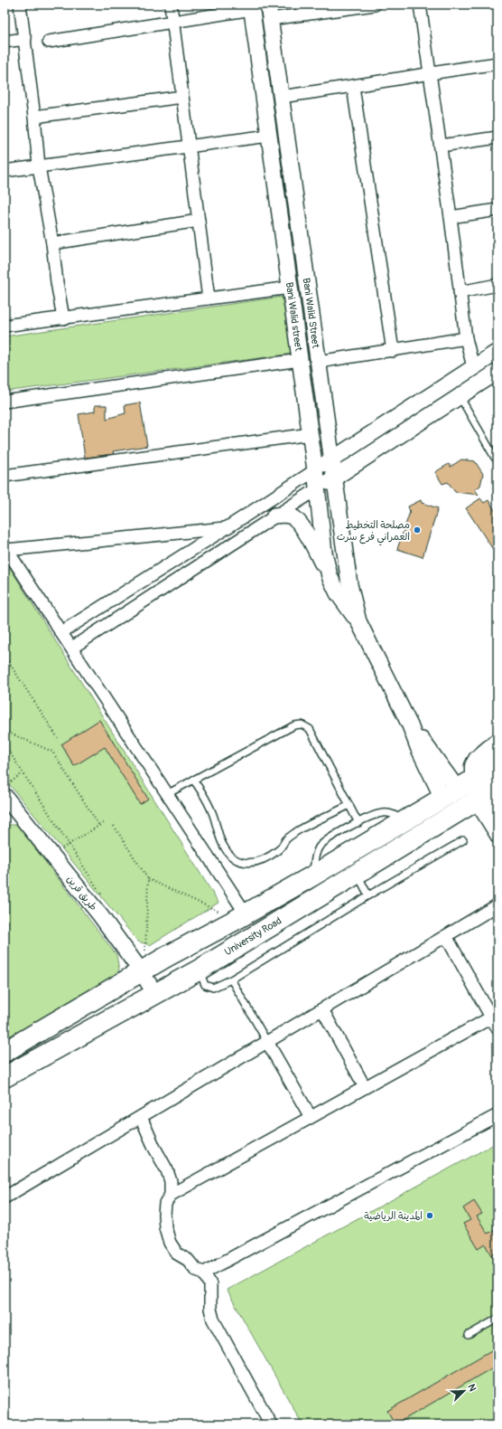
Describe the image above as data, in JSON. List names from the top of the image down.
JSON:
{
  "streets": {
    "highway": ["University Road"],
    "street": ["Bani Walid Street", "Bani Walid street", "طريق قرين"]
  },
  "crossings": [
    ["Bani Walid Street", "Bani Walid street"],
    ["طريق قرين", "University Road"]
  ],
  "places": ["مصلحة التخطيط العمراني فرع سرت", "المدينة الرياضية"],
  "north": "top right"
}
